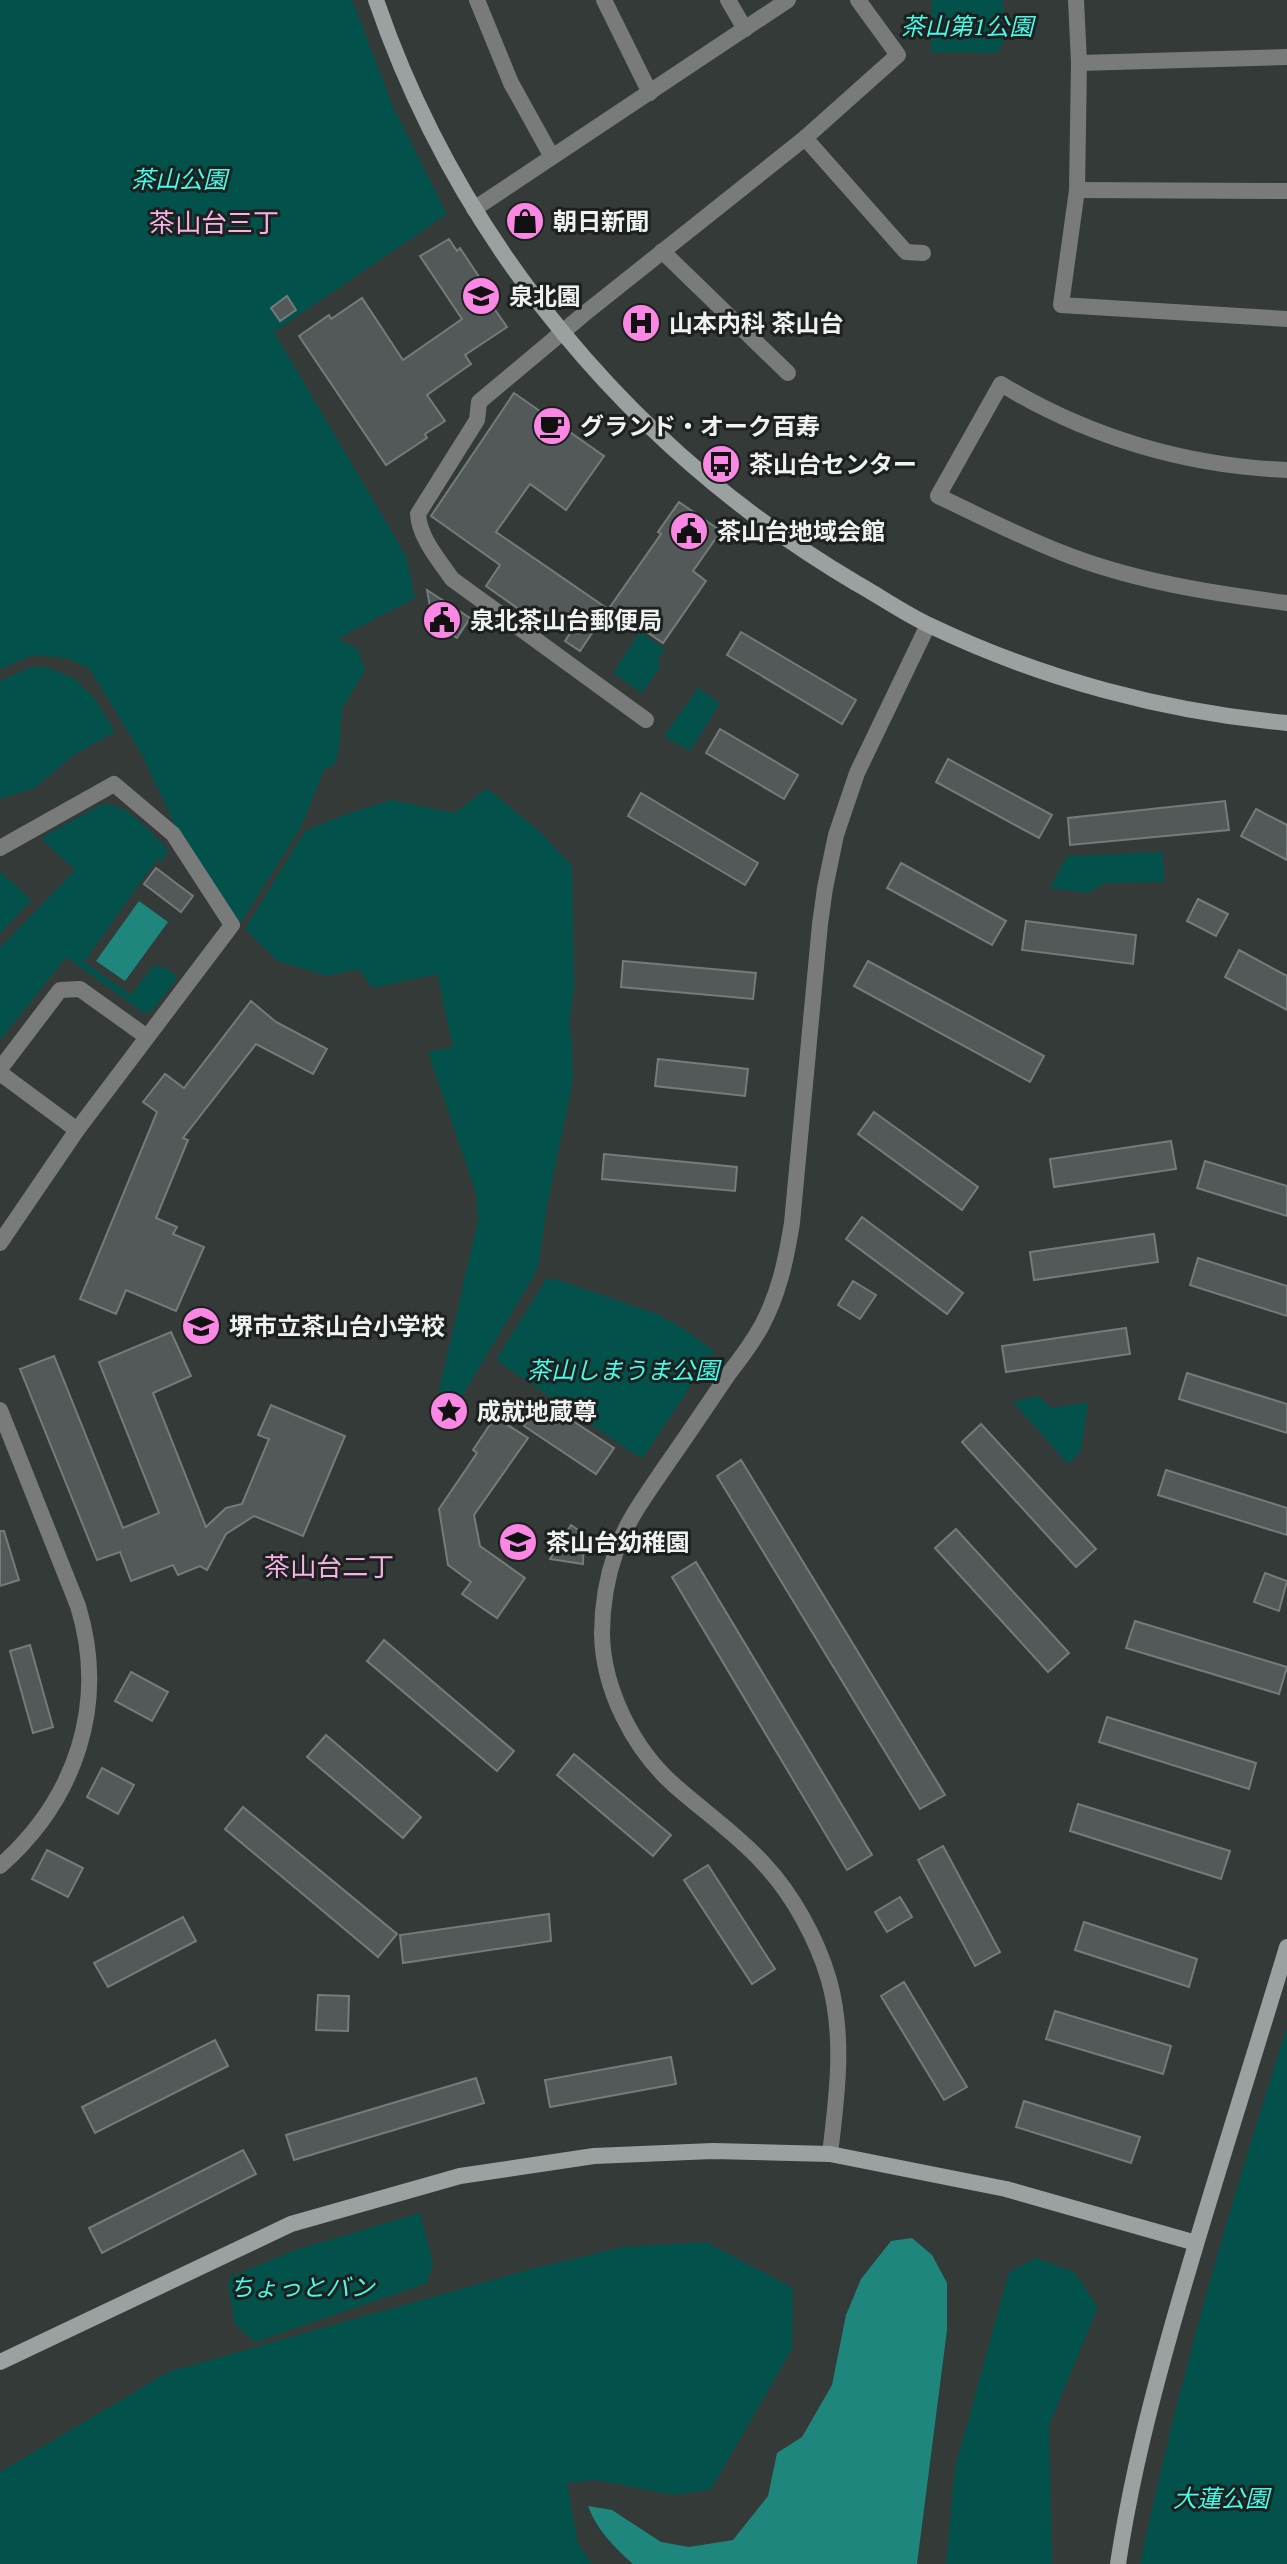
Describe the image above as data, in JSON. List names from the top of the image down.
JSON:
{
  "districts": ["茶山台三丁", "茶山台二丁"],
  "parks": [
    "茶山第1公園",
    "茶山公園",
    "茶山しまうま公園",
    "ちょっとバン",
    "大蓮公園"
  ],
  "places": {
    "shop": ["朝日新聞"],
    "school or university": ["泉北園", "堺市立茶山台小学校", "茶山台幼稚園"],
    "hospital": ["山本内科 茶山台"],
    "cafe": ["グランド・オーク百寿"],
    "bus stop": ["茶山台センター"],
    "public building": ["茶山台地域会館", "泉北茶山台郵便局"],
    "place": ["成就地蔵尊"]
  }
}
